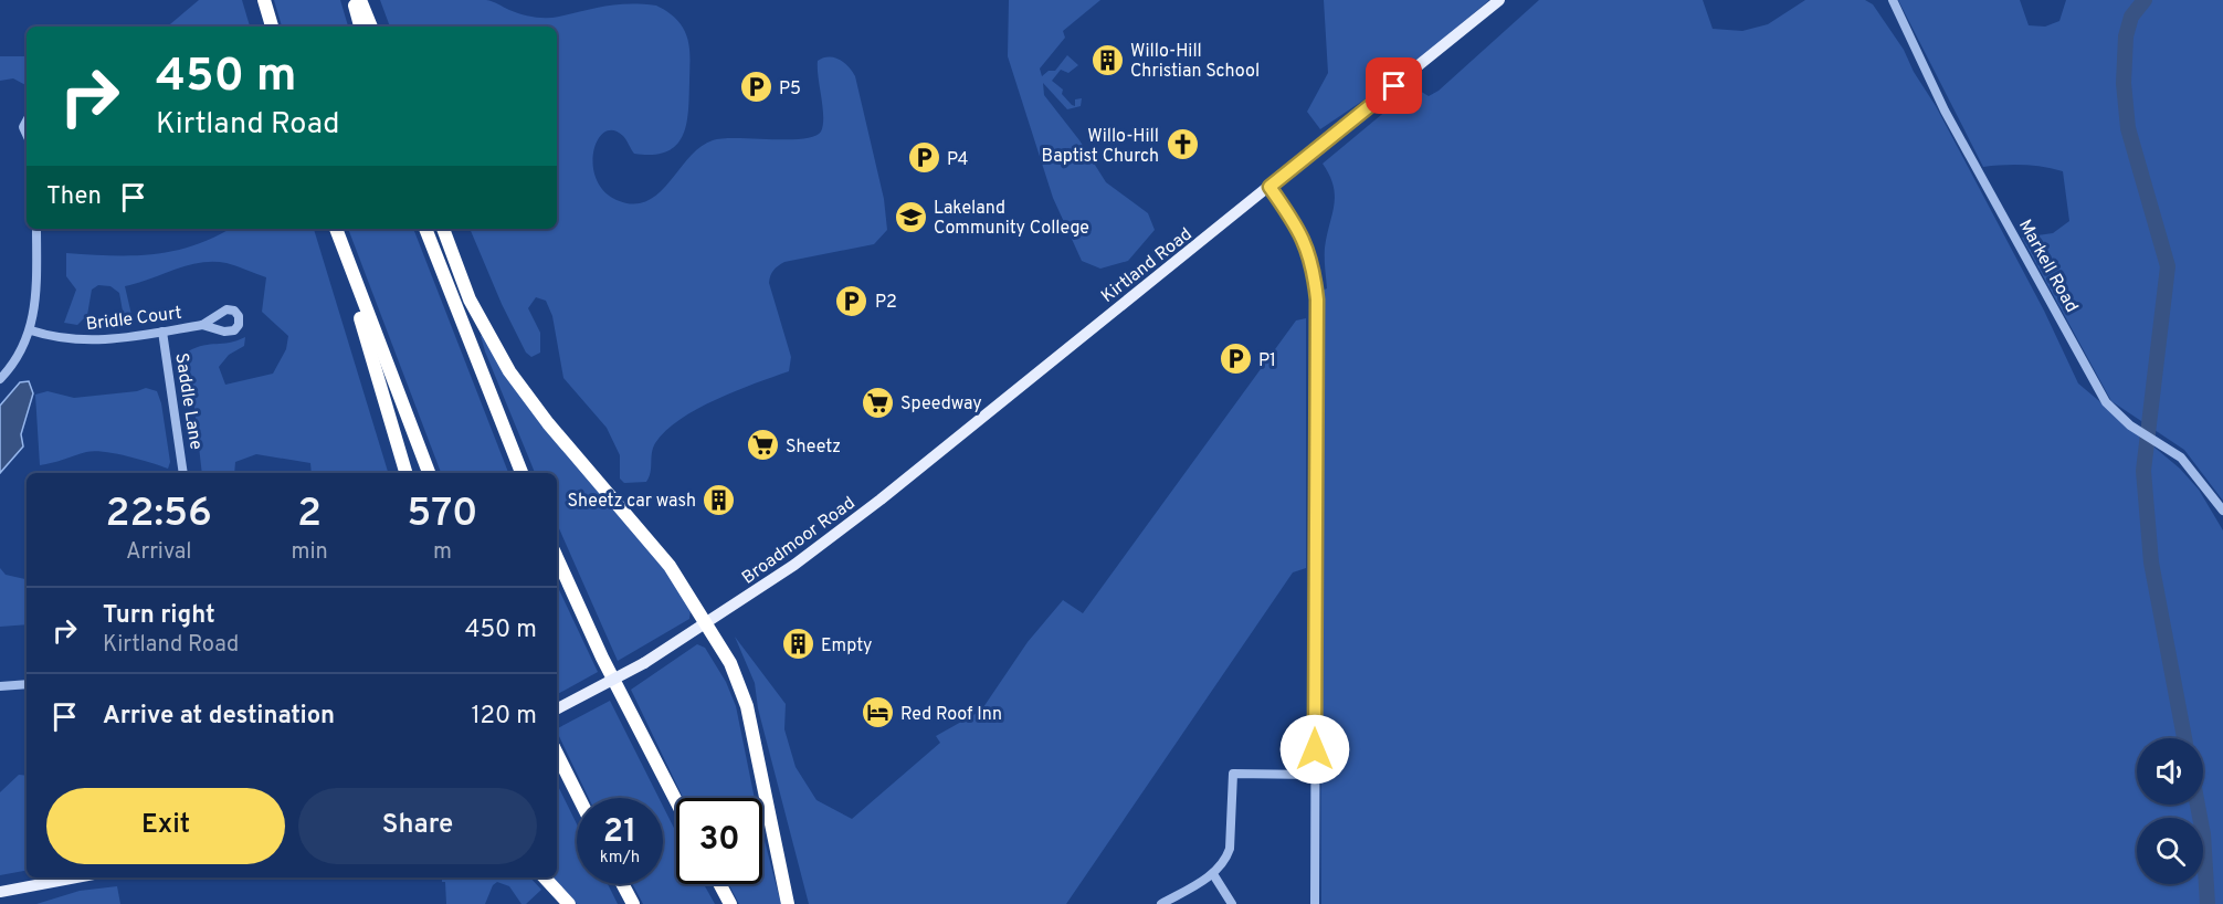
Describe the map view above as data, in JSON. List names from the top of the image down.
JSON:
{
  "streets": {
    "main road": ["Kirtland Road", "Broadmoor Road"],
    "street": ["Markell Road", "Bridle Court", "Saddle Lane"]
  },
  "crossings": [
    ["Kirtland Road", "Broadmoor Road"],
    ["Bridle Court", "Saddle Lane"]
  ],
  "places": {
    "building": ["Willo-Hill Christian School", "Sheetz car wash", "Empty"],
    "parking": [
      "P5",
      "P4",
      "P2",
      "P1"
    ],
    "church": ["Willo-Hill Baptist Church"],
    "school or university": ["Lakeland Community College"],
    "supermarket": ["Speedway", "Sheetz"],
    "hotel": ["Red Roof Inn"]
  },
  "page": {
    "turn": ["450 m", "Kirtland Road"],
    "then": "Then",
    "eta": [
      "22:56",
      "Arrival",
      "2",
      "min",
      "570",
      "m"
    ],
    "list": [
      {
        "name": "Turn right",
        "note": "Kirtland Road",
        "value": "450 m"
      },
      {
        "name": "Arrive at destination",
        "value": "120 m"
      }
    ],
    "buttons": ["Exit", "Share"],
    "speed": "21 km/h",
    "limit": "30"
  }
}
